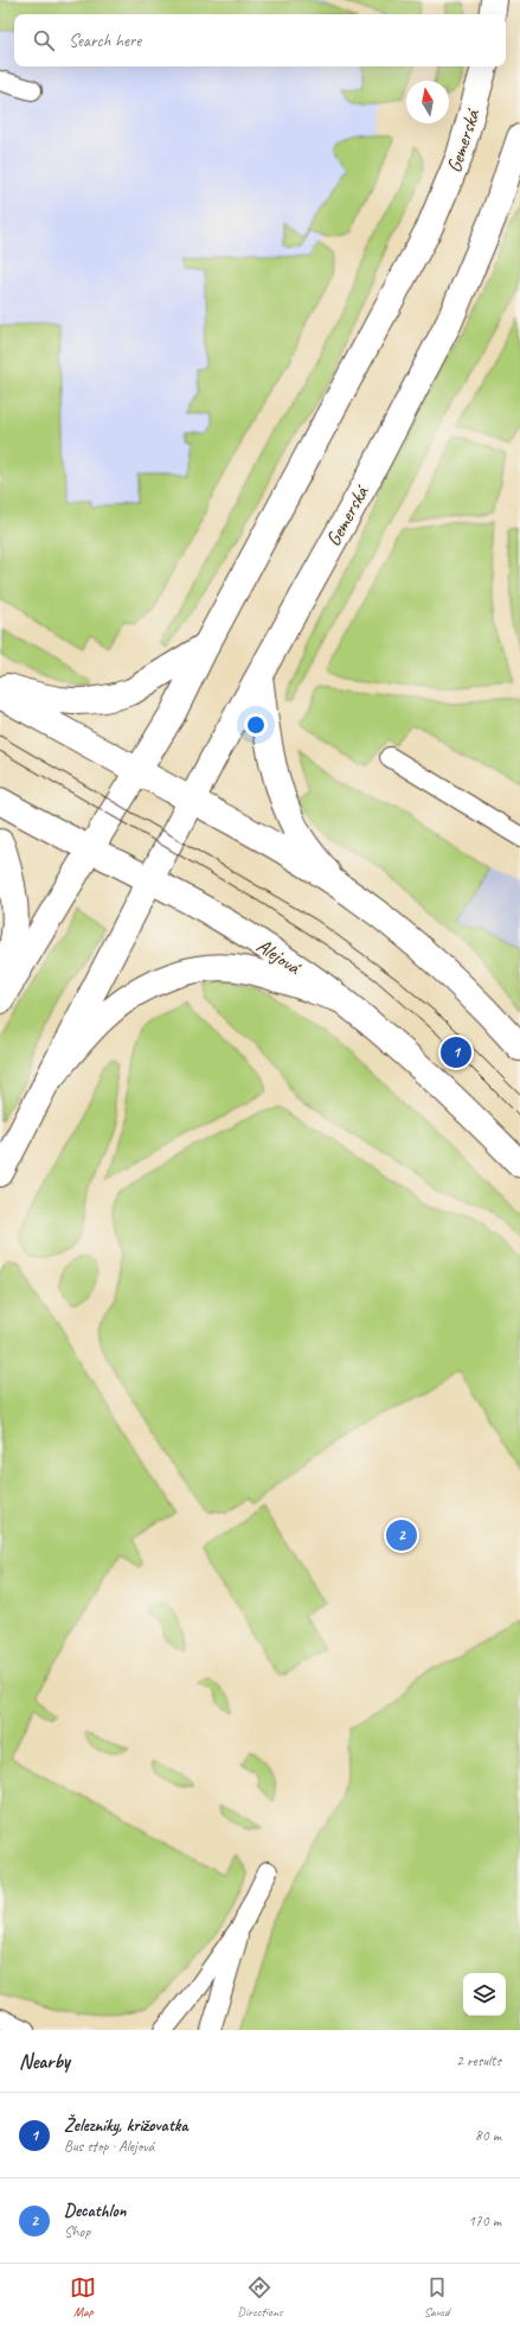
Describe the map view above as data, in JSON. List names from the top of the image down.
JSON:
{
  "streets": {
    "street": ["Gemerská", "Alejová"]
  },
  "crossings": [
    ["Gemerská", "Alejová"]
  ],
  "north": "top",
  "page": {
    "search": "Search here",
    "pins": ["1", "2"],
    "heading": ["Nearby", "2 results"],
    "list": [
      {
        "mark": "1",
        "name": "Železníky, križovatka",
        "note": "Bus stop · Alejová",
        "value": "80 m"
      },
      {
        "mark": "2",
        "name": "Decathlon",
        "note": "Shop",
        "value": "170 m"
      }
    ],
    "nav": ["Map", "Directions", "Saved"]
  }
}
